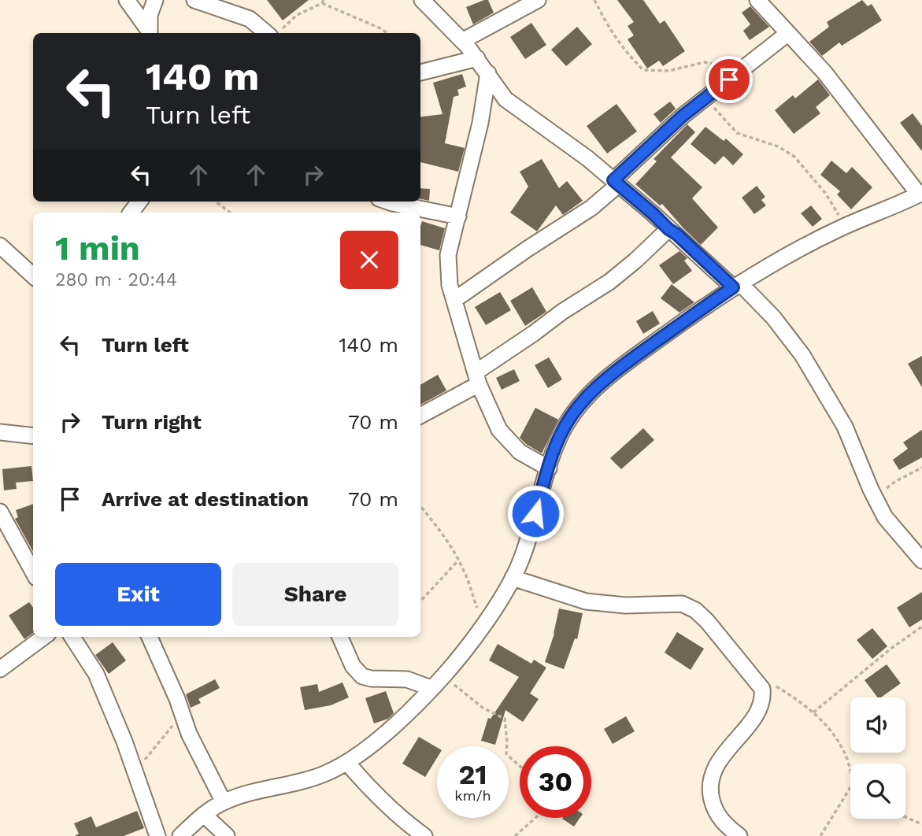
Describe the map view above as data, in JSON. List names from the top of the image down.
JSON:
{
  "page": {
    "turn": ["140 m", "Turn left"],
    "heading": ["1 min", "280 m · 20:44"],
    "list": [
      {
        "name": "Turn left",
        "value": "140 m"
      },
      {
        "name": "Turn right",
        "value": "70 m"
      },
      {
        "name": "Arrive at destination",
        "value": "70 m"
      }
    ],
    "buttons": ["Exit", "Share"],
    "speed": "21 km/h",
    "limit": "30"
  }
}
